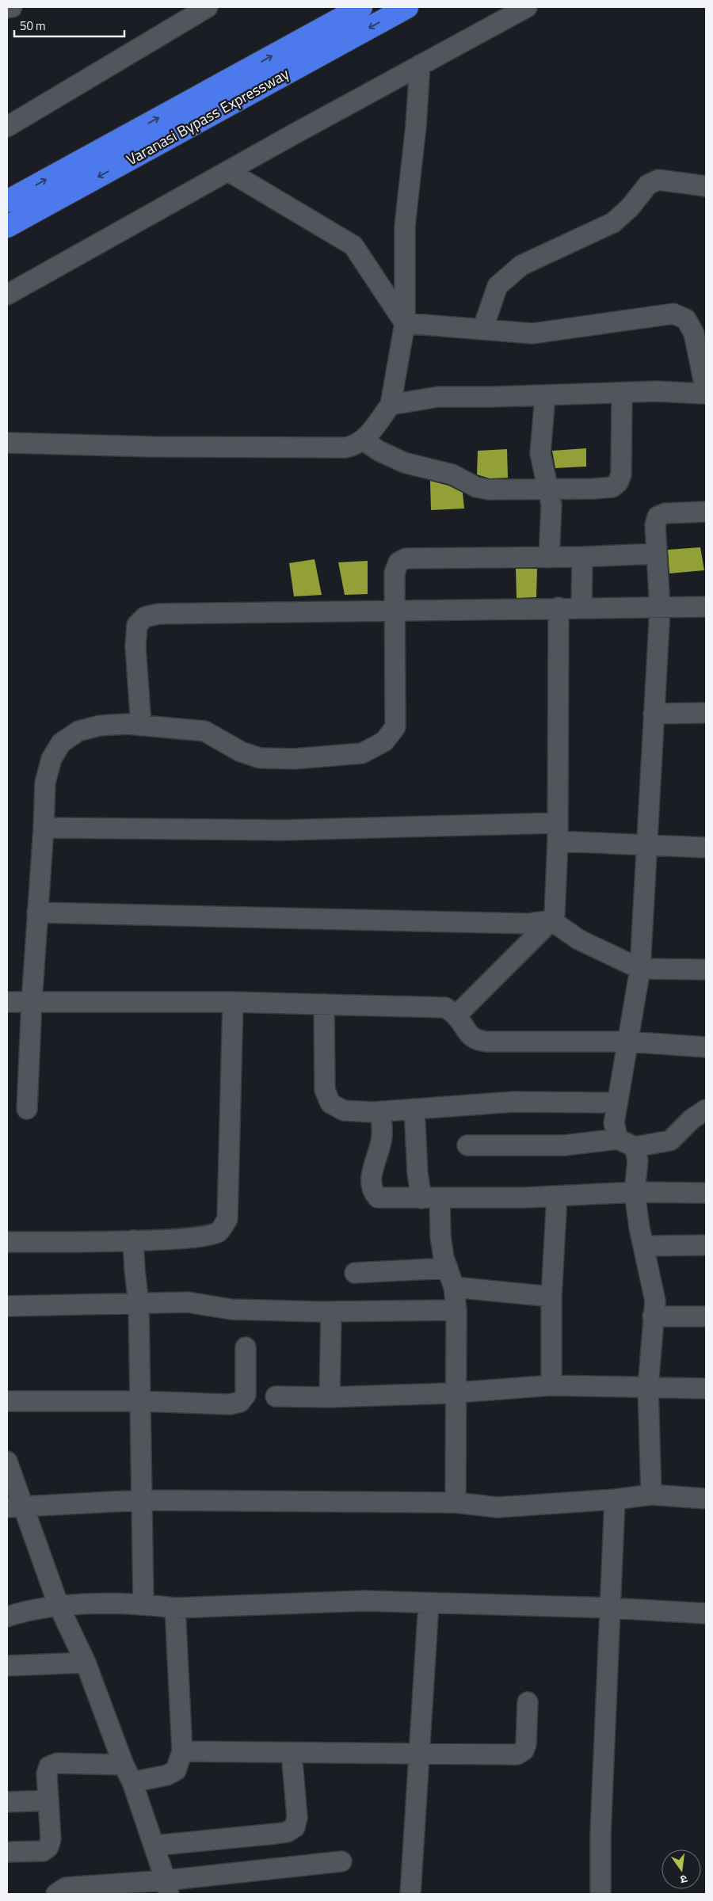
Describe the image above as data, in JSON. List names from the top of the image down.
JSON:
{
  "streets": {
    "highway": ["Varanasi Bypass Expressway"]
  },
  "scale_bar": "50 m",
  "north": "bottom"
}
